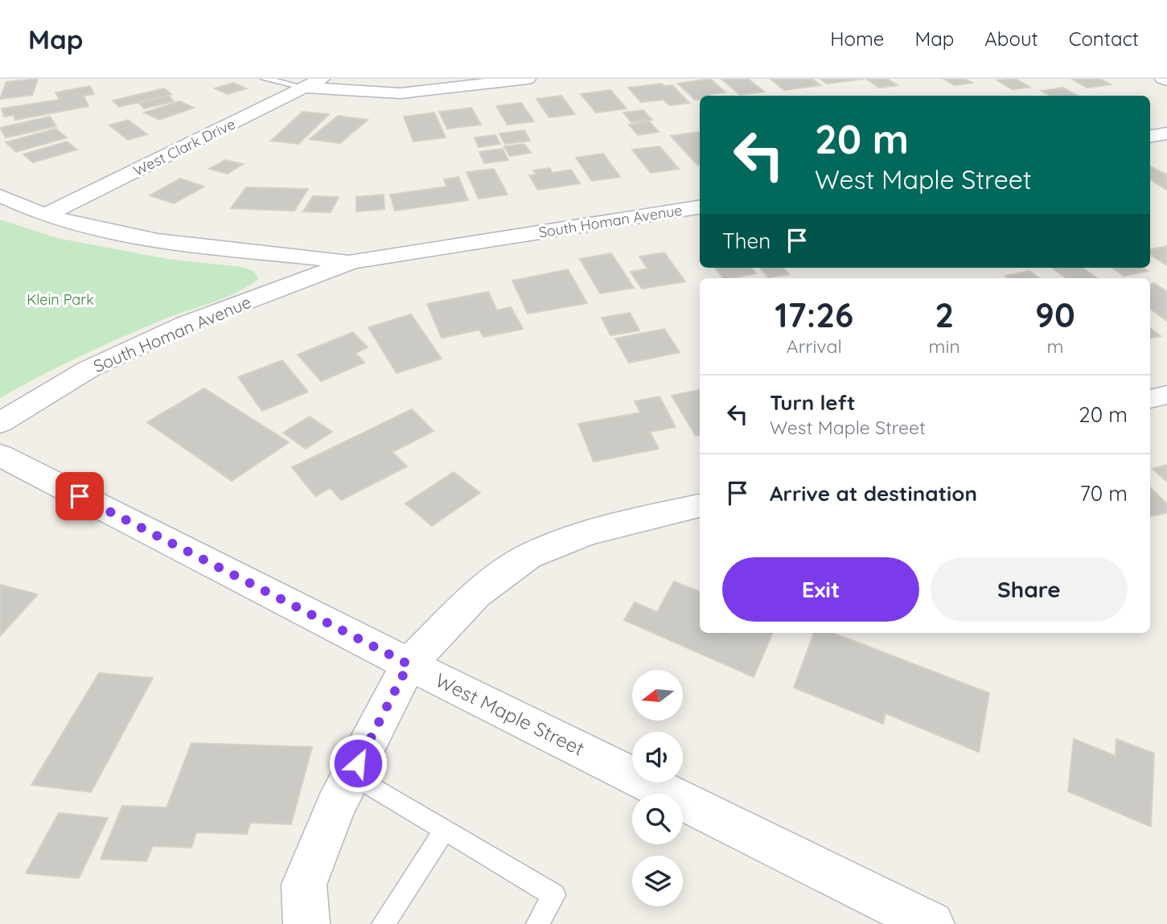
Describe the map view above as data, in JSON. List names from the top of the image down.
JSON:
{
  "streets": {
    "street": ["West Clark Drive", "South Homan Avenue", "West Maple Street"]
  },
  "crossings": [
    ["West Clark Drive", "South Homan Avenue"]
  ],
  "parks": ["Klein Park"],
  "north": "left",
  "page": {
    "header": "Map",
    "nav": [
      "Home",
      "Map",
      "About",
      "Contact"
    ],
    "turn": ["20 m", "West Maple Street"],
    "then": "Then",
    "eta": [
      "17:26",
      "Arrival",
      "2",
      "min",
      "90",
      "m"
    ],
    "list": [
      {
        "name": "Turn left",
        "note": "West Maple Street",
        "value": "20 m"
      },
      {
        "name": "Arrive at destination",
        "value": "70 m"
      }
    ],
    "buttons": ["Exit", "Share"]
  }
}
